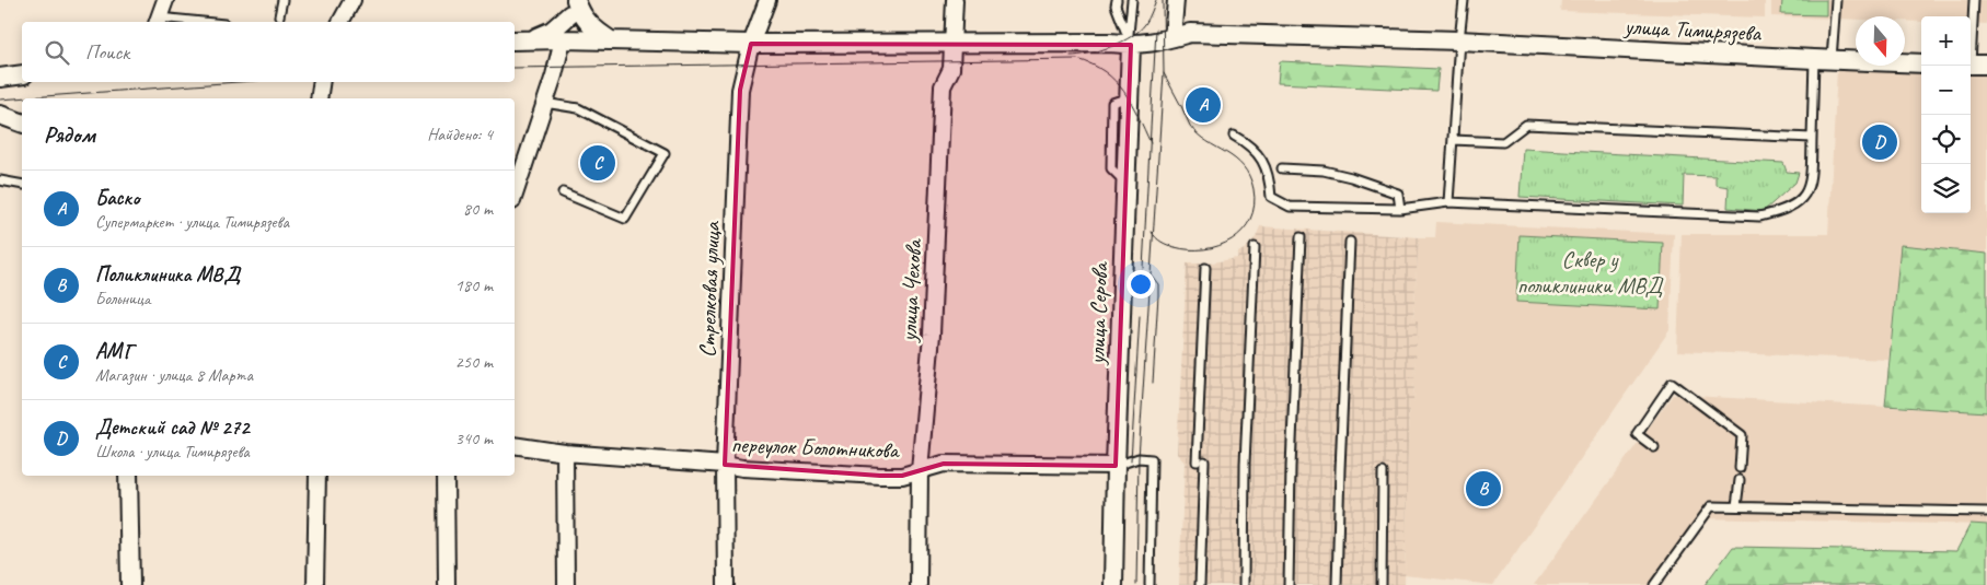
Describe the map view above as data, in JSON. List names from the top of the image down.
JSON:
{
  "streets": {
    "street": [
      "улица Тимирязева",
      "Стрелковая улица",
      "улица Чехова",
      "улица Серова",
      "переулок Болотникова"
    ]
  },
  "crossings": [
    ["улица Тимирязева", "Стрелковая улица"],
    ["улица Тимирязева", "улица Чехова"],
    ["улица Тимирязева", "улица Серова"],
    ["Стрелковая улица", "переулок Болотникова"],
    ["улица Чехова", "переулок Болотникова"],
    ["улица Серова", "переулок Болотникова"]
  ],
  "parks": ["Сквер у поликлиники МВД"],
  "north": "bottom",
  "page": {
    "map_buttons": ["+", "−"],
    "search": "Поиск",
    "pins": [
      "A",
      "D",
      "C",
      "B"
    ],
    "heading": ["Рядом", "Найдено: 4"],
    "list": [
      {
        "mark": "A",
        "name": "Баско",
        "note": "Супермаркет · улица Тимирязева",
        "value": "80 m"
      },
      {
        "mark": "B",
        "name": "Поликлиника МВД",
        "note": "Больница",
        "value": "180 m"
      },
      {
        "mark": "C",
        "name": "АМГ",
        "note": "Магазин · улица 8 Марта",
        "value": "250 m"
      },
      {
        "mark": "D",
        "name": "Детский сад № 272",
        "note": "Школа · улица Тимирязева",
        "value": "340 m"
      }
    ]
  }
}
